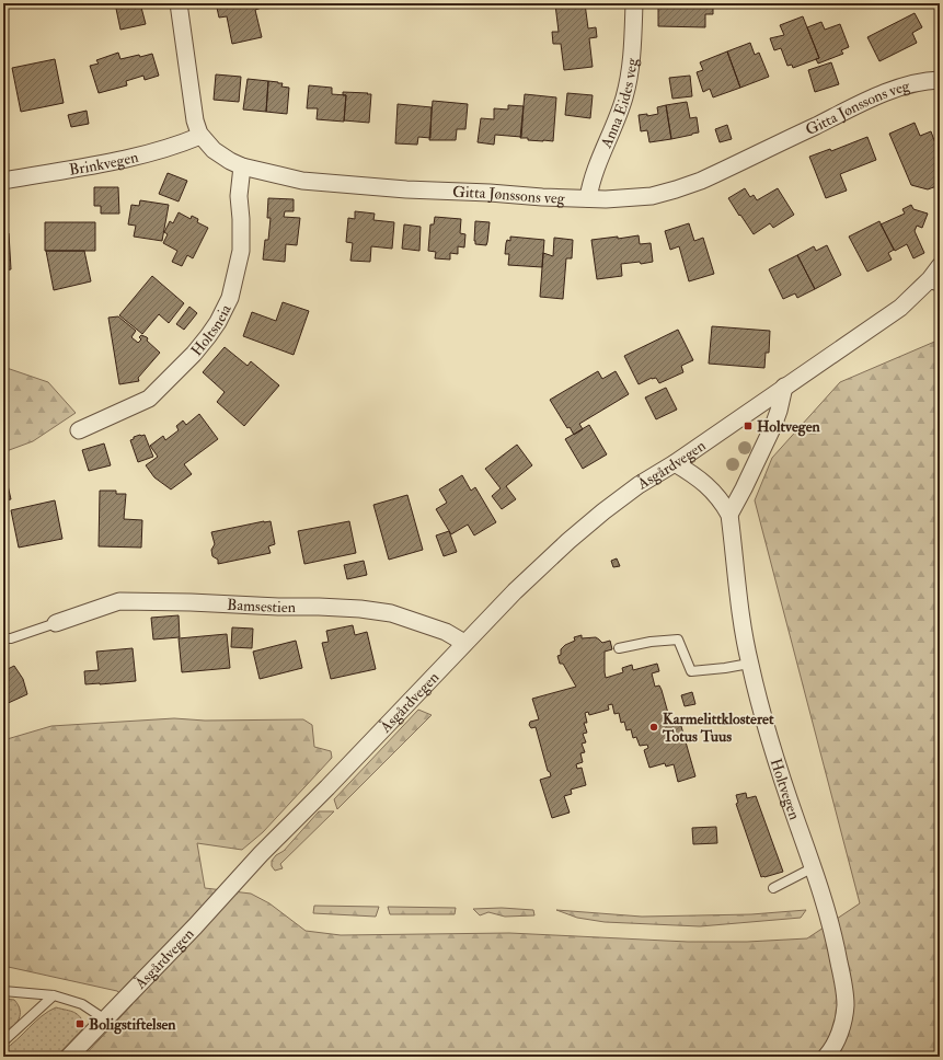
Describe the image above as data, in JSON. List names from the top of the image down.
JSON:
{
  "streets": {
    "street": [
      "Anna Eides veg",
      "Gitta Jønssons veg",
      "Brinkvegen",
      "Holtsneia",
      "Åsgårdvegen",
      "Bamsestien",
      "Holtvegen"
    ]
  },
  "crossings": [
    ["Anna Eides veg", "Gitta Jønssons veg"],
    ["Gitta Jønssons veg", "Brinkvegen"],
    ["Gitta Jønssons veg", "Holtsneia"],
    ["Åsgårdvegen", "Bamsestien"],
    ["Åsgårdvegen", "Holtvegen"]
  ],
  "places": {
    "transit": ["Holtvegen", "Boligstiftelsen"],
    "other": ["Karmelittklosteret Totus Tuus"]
  }
}
